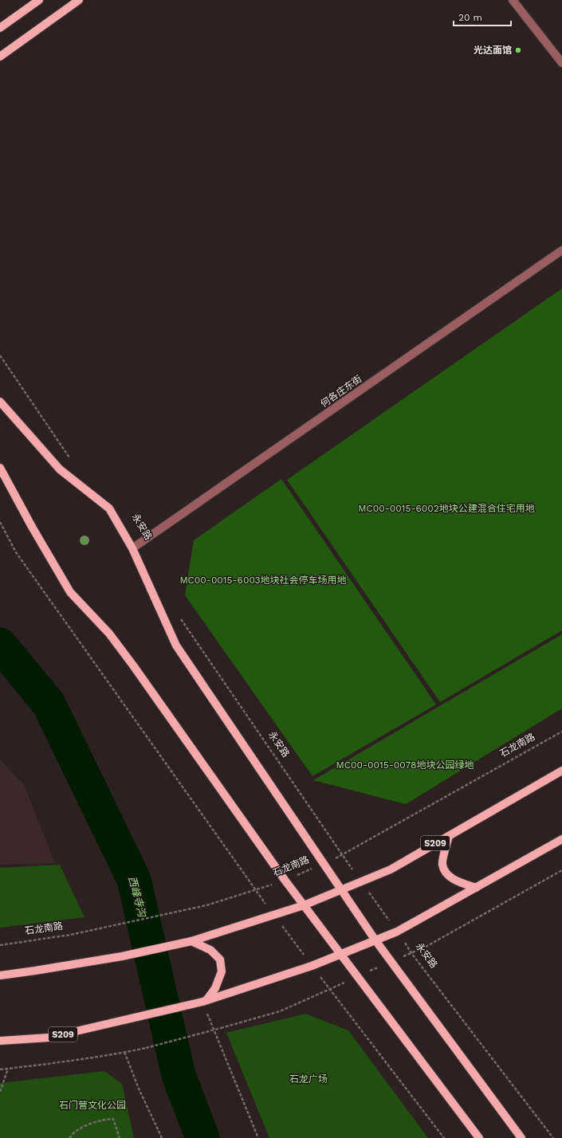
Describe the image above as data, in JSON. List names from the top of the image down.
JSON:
{
  "streets": {
    "main road": ["S209"],
    "street": ["何各庄东街"],
    "path": ["永安路", "石龙南路"]
  },
  "crossings": [
    ["永安路", "石龙南路"],
    ["永安路", "S209"]
  ],
  "water": ["西峰寺沟"],
  "parks": [
    "MC00-0015-6002地块公建混合住宅用地",
    "MC00-0015-6003地块社会停车场用地",
    "MC00-0015-0078地块公园绿地",
    "石龙广场",
    "石门营文化公园"
  ],
  "places": ["光达面馆"],
  "scale_bar": "20 m"
}
